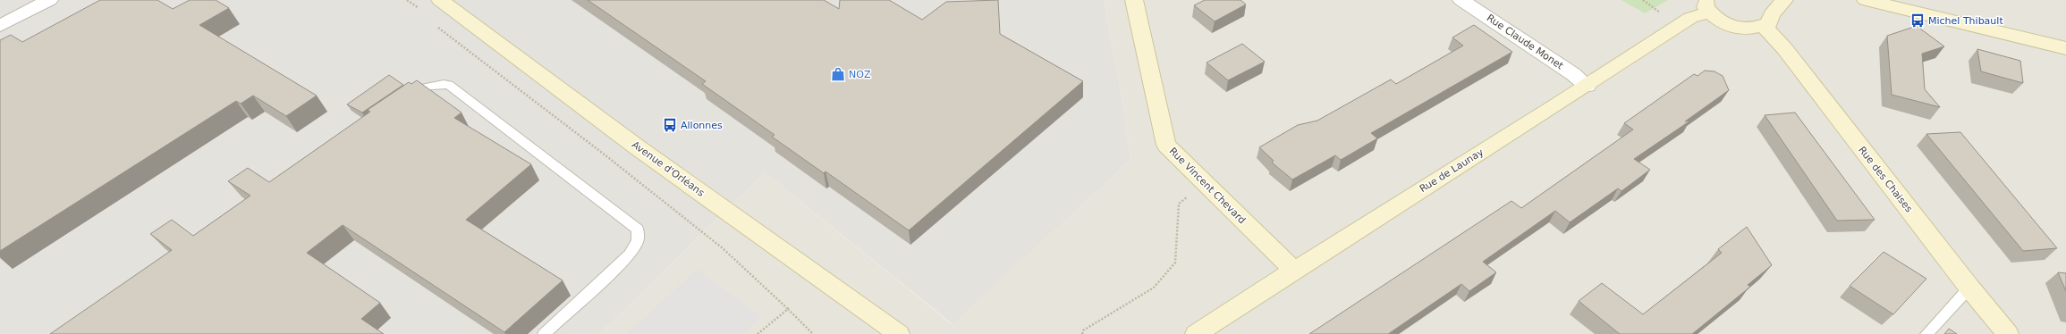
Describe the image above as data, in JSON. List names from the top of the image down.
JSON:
{
  "streets": {
    "street": [
      "Rue Claude Monet",
      "Avenue d'Orléans",
      "Rue de Launay",
      "Rue des Chaises",
      "Rue Vincent Chevard"
    ]
  },
  "crossings": [
    ["Rue Claude Monet", "Rue de Launay"],
    ["Rue de Launay", "Rue des Chaises"],
    ["Rue de Launay", "Rue Vincent Chevard"]
  ],
  "places": {
    "bus stop": ["Michel Thibault", "Allonnes"],
    "shop": ["NOZ"]
  }
}
